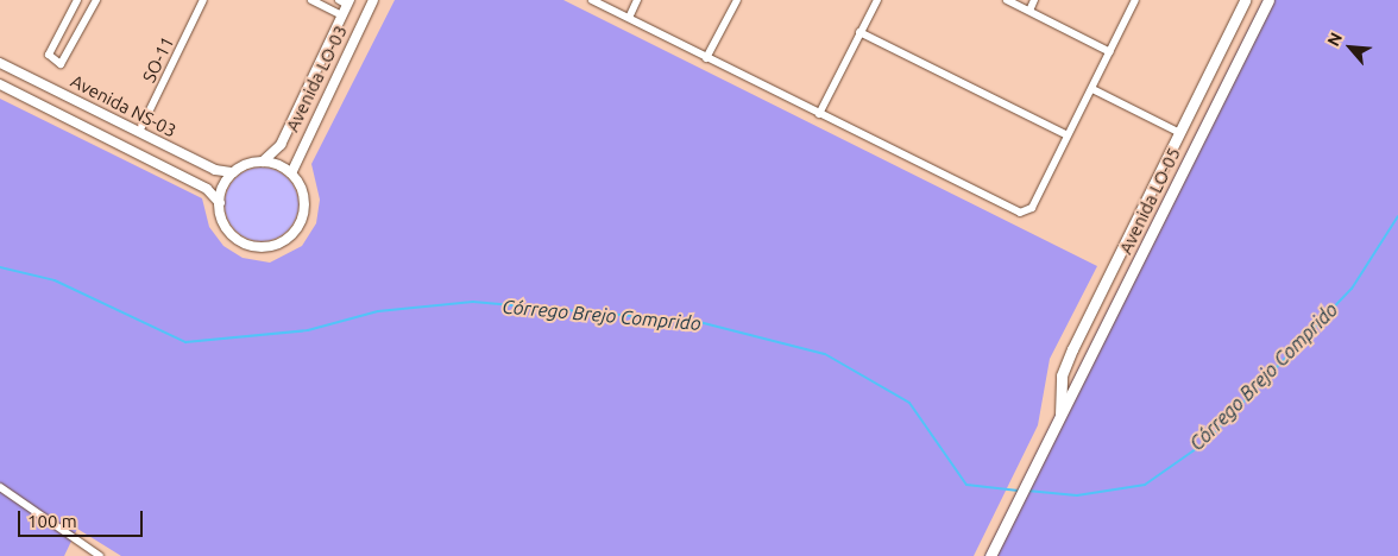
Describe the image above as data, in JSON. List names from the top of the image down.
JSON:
{
  "streets": {
    "main road": ["Avenida LO-05"],
    "street": ["SO-11", "Avenida LO-03", "Avenida NS-03"]
  },
  "crossings": [
    ["SO-11", "Avenida NS-03"],
    ["Avenida LO-03", "Avenida NS-03"]
  ],
  "water": ["Córrego Brejo Comprido"],
  "scale_bar": "100 m",
  "north": "top left"
}
